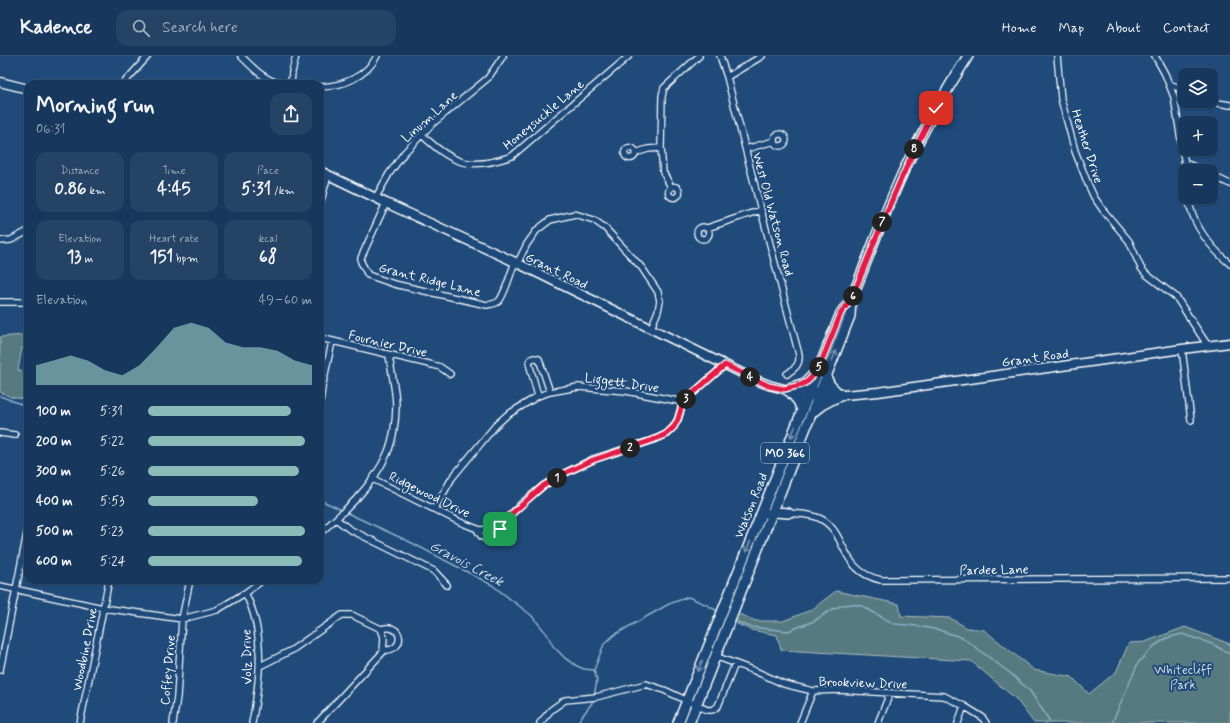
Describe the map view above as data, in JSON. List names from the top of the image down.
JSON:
{
  "streets": {
    "main road": ["MO 366", "Watson Road"],
    "street": [
      "Honeysuckle Lane",
      "Linum Lane",
      "Heather Drive",
      "West Old Watson Road",
      "Grant Road",
      "Grant Ridge Lane",
      "Fournier Drive",
      "Liggett Drive",
      "Ridgewood Drive",
      "Pardee Lane",
      "Woodbine Drive",
      "Volz Drive",
      "Coffey Drive",
      "Brookview Drive"
    ]
  },
  "crossings": [
    ["Honeysuckle Lane", "Linum Lane"],
    ["Linum Lane", "Grant Road"],
    ["Heather Drive", "Grant Road"],
    ["Grant Road", "Grant Ridge Lane"],
    ["Grant Road", "Watson Road"],
    ["Liggett Drive", "Ridgewood Drive"],
    ["Watson Road", "Brookview Drive"]
  ],
  "water": ["Gravois Creek"],
  "parks": ["Whitecliff Park"],
  "page": {
    "header": "Kadence",
    "search": "Search here",
    "nav": [
      "Home",
      "Map",
      "About",
      "Contact"
    ],
    "map_buttons": ["+", "−"],
    "heading": ["Morning run", "06:31"],
    "pins": [
      "8",
      "7",
      "6",
      "5",
      "4",
      "3",
      "2",
      "1"
    ],
    "stats": [
      ["Distance", "0.86 km"],
      ["Time", "4:45"],
      ["Pace", "5:31 /km"],
      ["Elevation", "13 m"],
      ["Heart rate", "151 bpm"],
      ["kcal", "68"]
    ],
    "chart": ["Elevation", "49–60 m"],
    "list": [
      {
        "name": "100 m",
        "note": "5:31"
      },
      {
        "name": "200 m",
        "note": "5:22"
      },
      {
        "name": "300 m",
        "note": "5:26"
      },
      {
        "name": "400 m",
        "note": "5:53"
      },
      {
        "name": "500 m",
        "note": "5:23"
      },
      {
        "name": "600 m",
        "note": "5:24"
      }
    ]
  }
}
